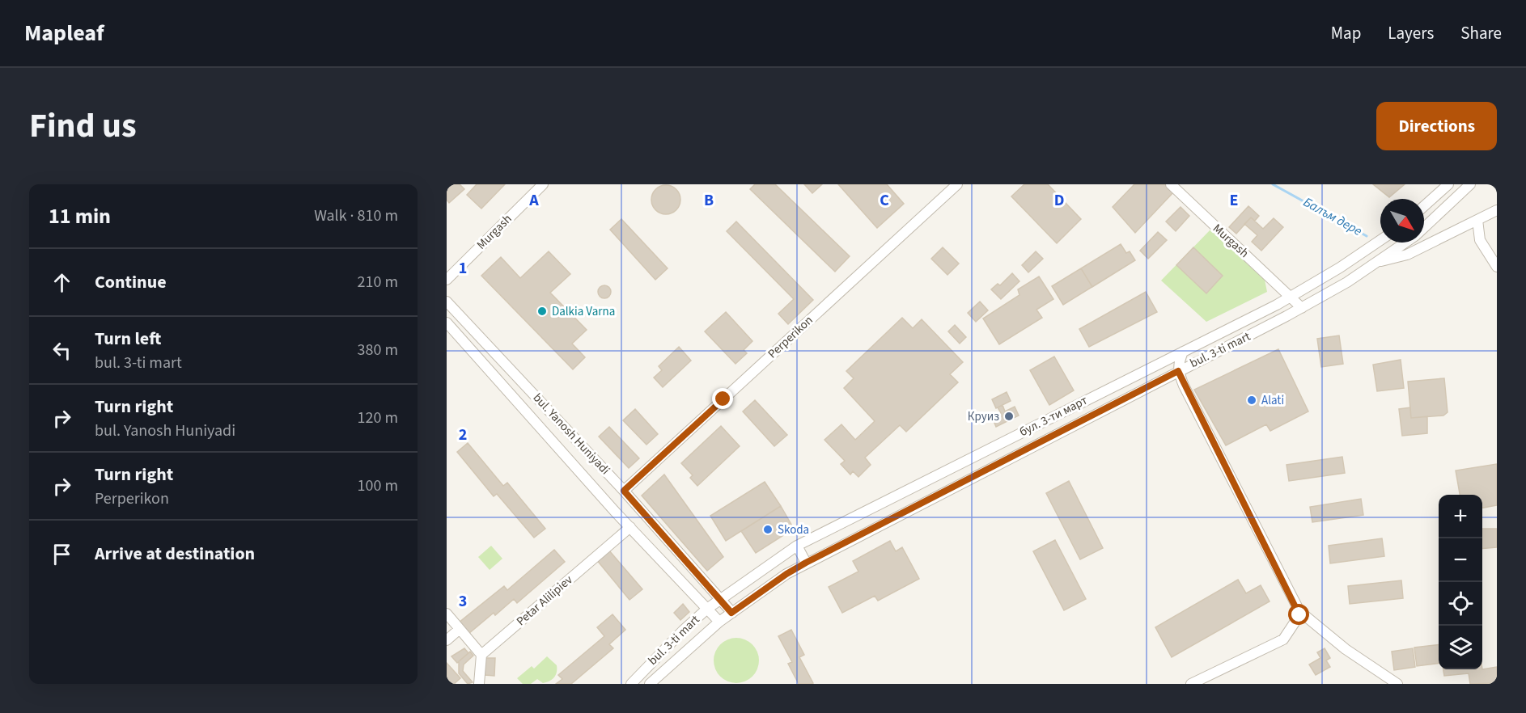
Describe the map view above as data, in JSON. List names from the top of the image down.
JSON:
{
  "streets": {
    "street": [
      "Murgash",
      "Perperikon",
      "bul. 3-ti mart",
      "бул. 3-ти март",
      "bul. Yanosh Huniyadi",
      "Petar Alilipiev"
    ]
  },
  "crossings": [
    ["Murgash", "bul. 3-ti mart"],
    ["Murgash", "бул. 3-ти март"],
    ["Perperikon", "bul. Yanosh Huniyadi"],
    ["bul. 3-ti mart", "бул. 3-ти март"],
    ["bul. 3-ti mart", "bul. Yanosh Huniyadi"],
    ["бул. 3-ти март", "bul. Yanosh Huniyadi"],
    ["bul. Yanosh Huniyadi", "Petar Alilipiev"]
  ],
  "water": ["Балъм дере"],
  "places": [
    "Dalkia Varna",
    "Alati",
    "Круиз",
    "Skoda"
  ],
  "north": "bottom right",
  "page": {
    "header": "Mapleaf",
    "nav": ["Map", "Layers", "Share"],
    "title": "Find us",
    "buttons": "Directions",
    "heading": ["11 min", "Walk · 810 m"],
    "list": [
      ["Continue", "210 m"],
      ["Turn left", "bul. 3-ti mart", "380 m"],
      ["Turn right", "bul. Yanosh Huniyadi", "120 m"],
      ["Turn right", "Perperikon", "100 m"],
      "Arrive at destination"
    ],
    "map_buttons": ["+", "−"]
  },
  "grid": {
    "columns": [
      "A",
      "B",
      "C",
      "D",
      "E"
    ],
    "rows": ["1", "2", "3"]
  }
}
